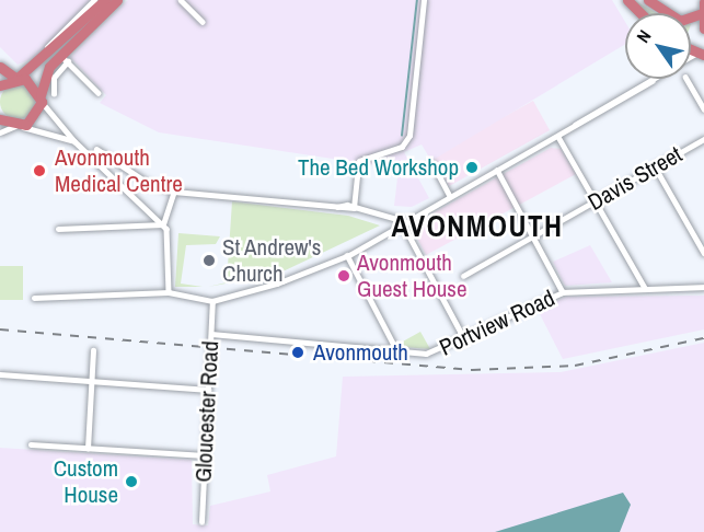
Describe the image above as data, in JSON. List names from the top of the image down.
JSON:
{
  "streets": {
    "street": ["Davis Street", "Portview Road", "Gloucester Road"]
  },
  "crossings": [
    ["Portview Road", "Gloucester Road"]
  ],
  "districts": ["AVONMOUTH"],
  "places": [
    "The Bed Workshop",
    "Avonmouth Medical Centre",
    "St Andrew's Church",
    "Avonmouth Guest House",
    "Avonmouth",
    "Custom House"
  ],
  "north": "top left"
}
